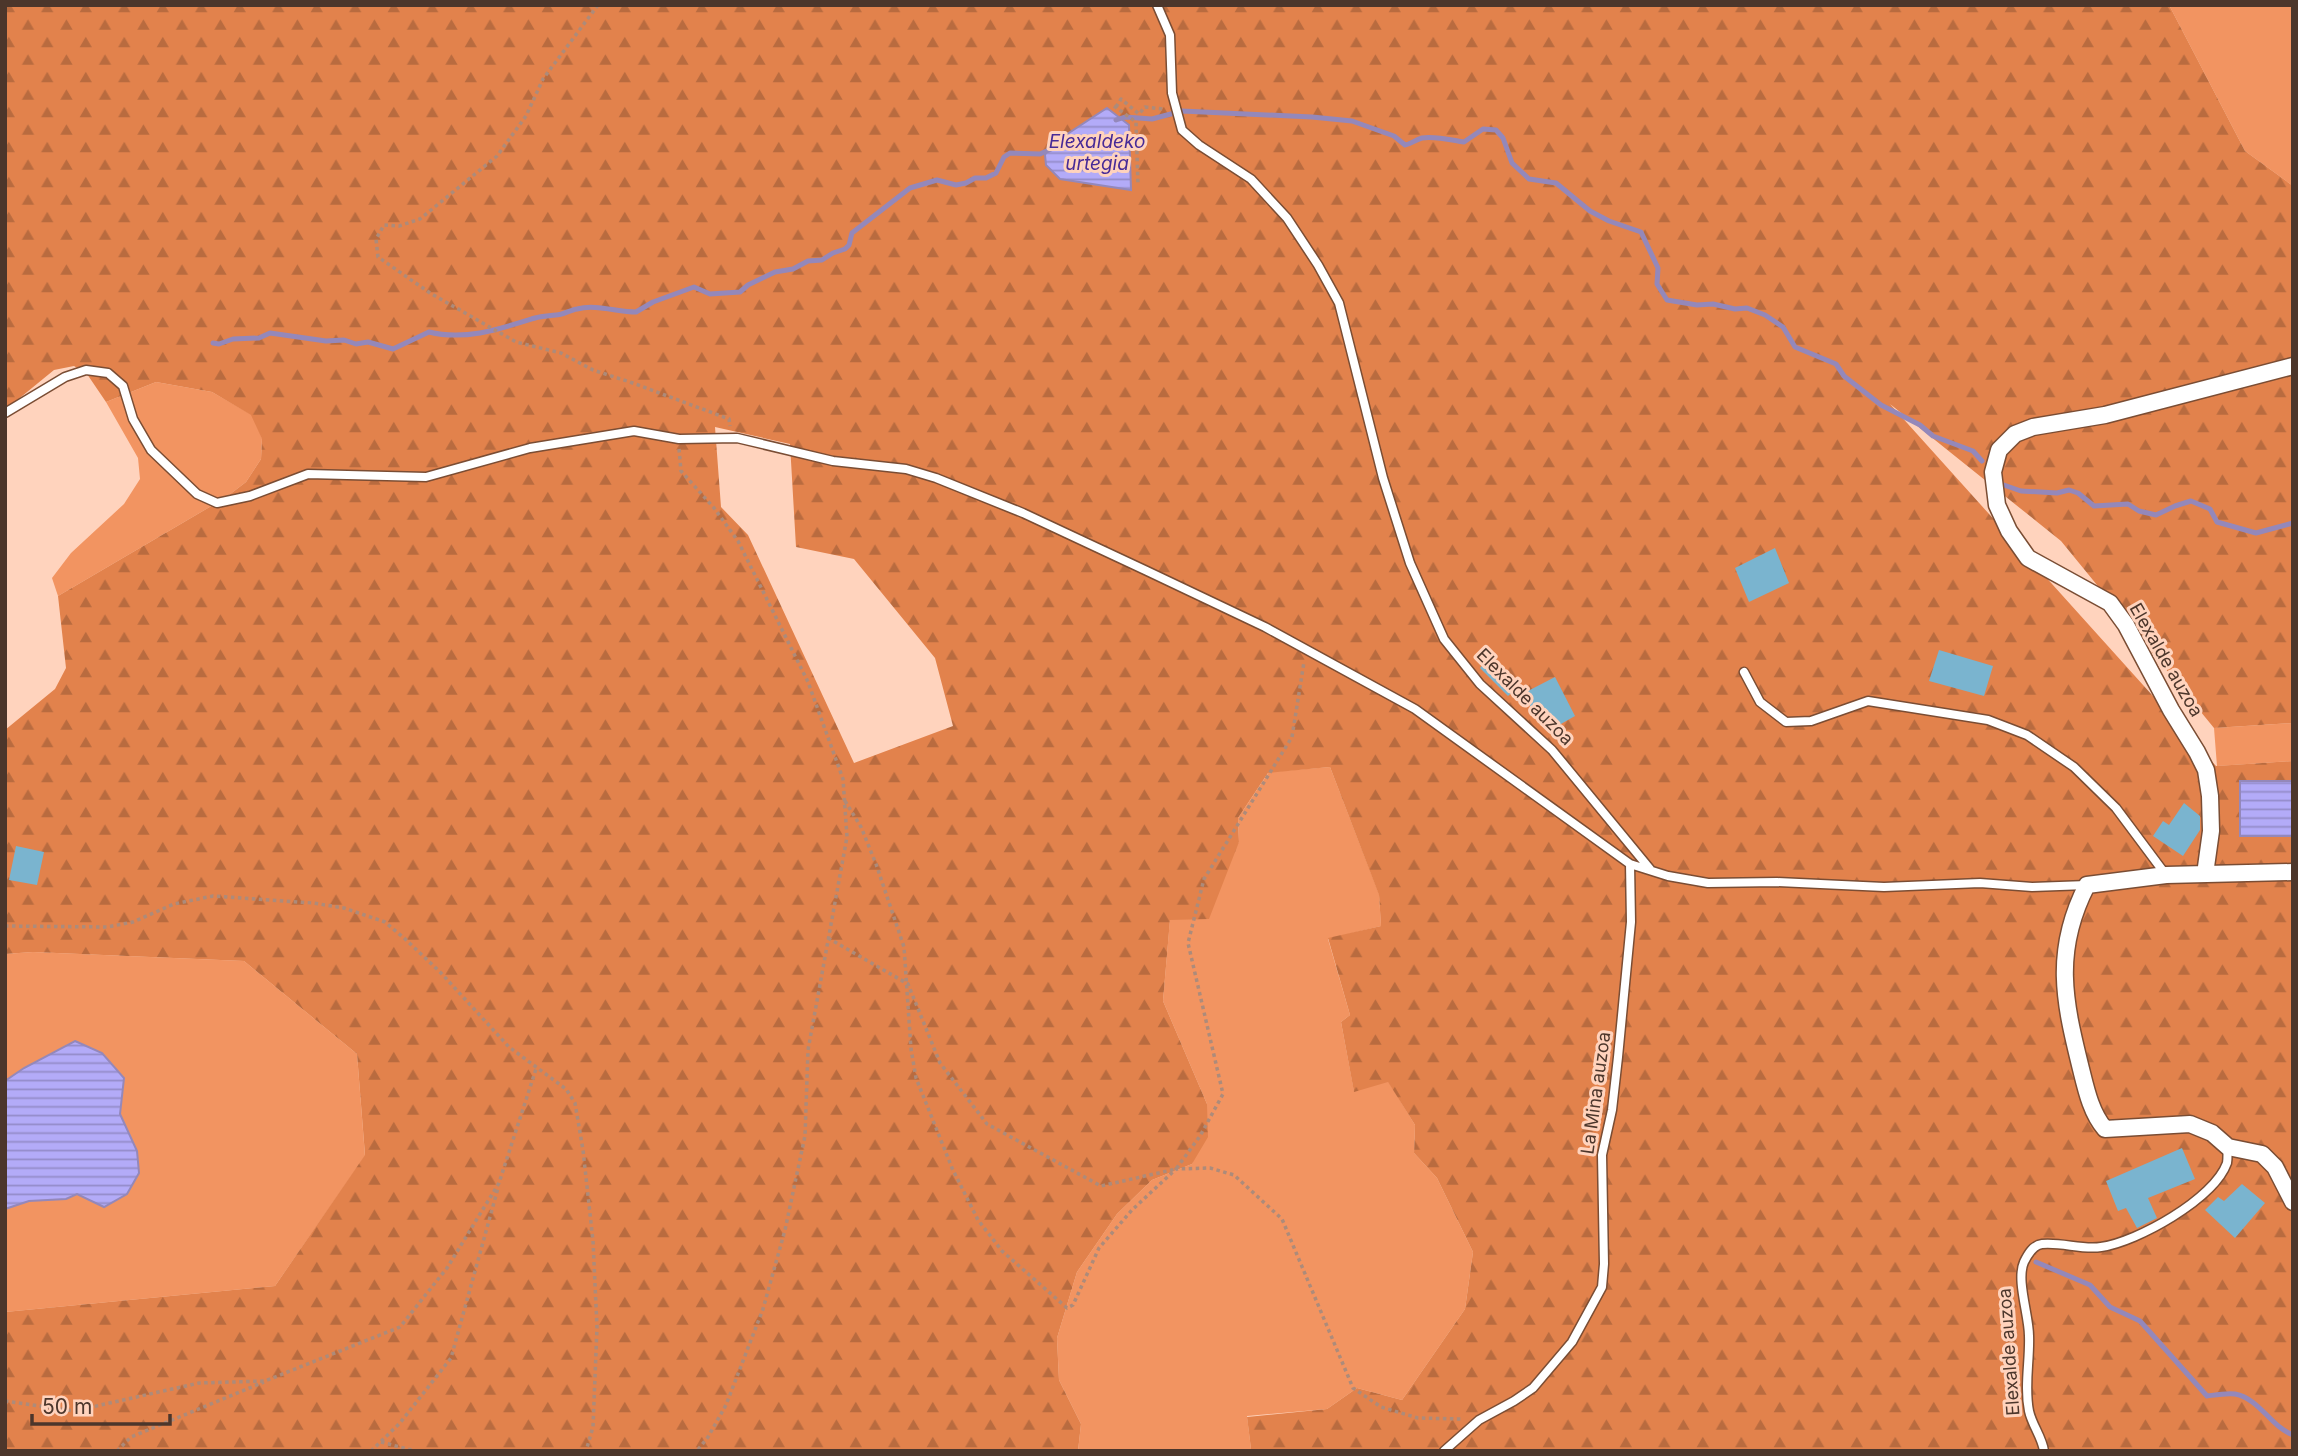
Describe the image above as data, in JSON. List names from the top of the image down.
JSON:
{
  "streets": {
    "street": ["Elexalde auzoa"],
    "lane": ["La Mina auzoa"]
  },
  "water": ["Elexaldeko urtegia"],
  "scale_bar": "50 m"
}
